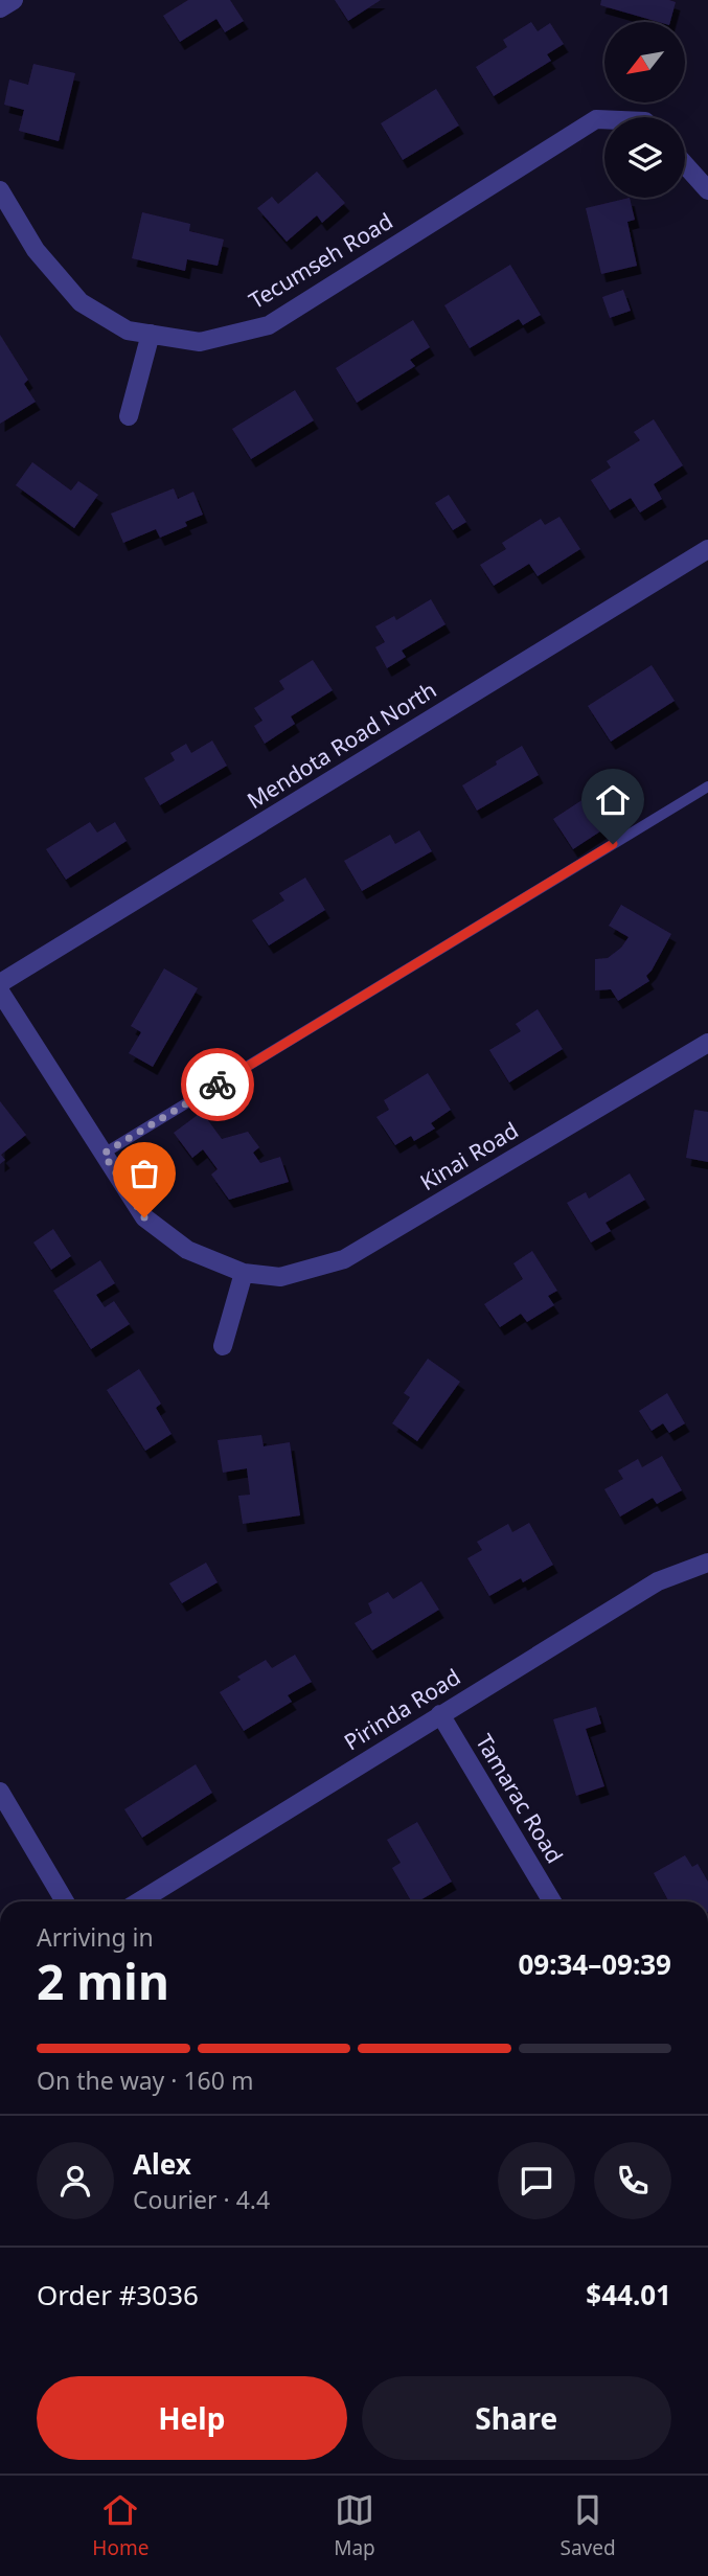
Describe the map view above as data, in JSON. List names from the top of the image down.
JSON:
{
  "streets": {
    "street": [
      "Tecumseh Road",
      "Mendota Road North",
      "Kinai Road",
      "Pirinda Road",
      "Tamarac Road"
    ]
  },
  "crossings": [
    ["Pirinda Road", "Tamarac Road"]
  ],
  "north": "bottom left",
  "page": {
    "heading": ["2 min", "Arriving in", "09:34–09:39"],
    "panel": [
      "Alex",
      "Courier · 4.4",
      "Order #3036",
      "$44.01"
    ],
    "bar": "On the way · 160 m",
    "buttons": ["Help", "Share"],
    "tabs": ["Home", "Map", "Saved"]
  }
}
